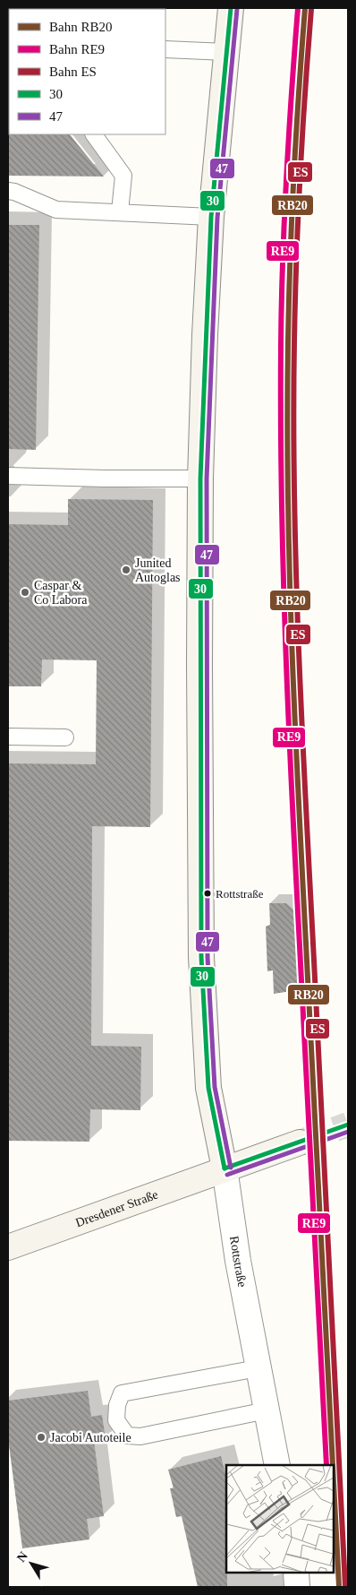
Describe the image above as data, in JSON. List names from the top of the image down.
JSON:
{
  "streets": {
    "street": ["Dresdener Straße", "Rottstraße"]
  },
  "crossings": [
    ["Dresdener Straße", "Rottstraße"]
  ],
  "places": [
    "Junited Autoglas",
    "Caspar & Co Labora",
    "Rottstraße",
    "Jacobi Autoteile"
  ],
  "lines": [
    "rail line RB20",
    "rail line RE9",
    "transit line 30",
    "rail line ES",
    "transit line 47"
  ],
  "legend": [
    "Bahn RB20",
    "Bahn RE9",
    "Bahn ES",
    "30",
    "47"
  ],
  "north": "top left"
}
